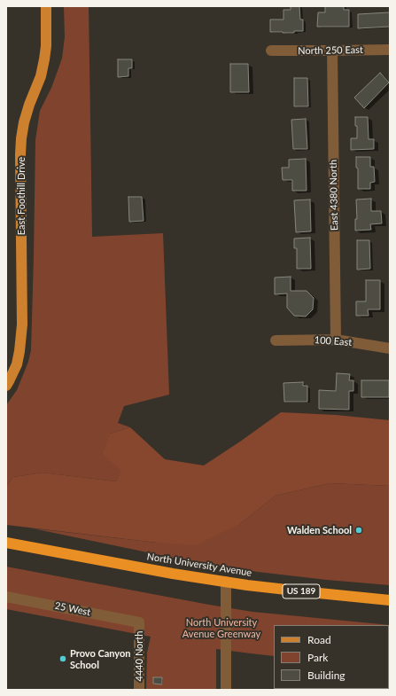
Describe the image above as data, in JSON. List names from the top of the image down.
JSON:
{
  "streets": {
    "highway": ["North University Avenue", "US 189"],
    "main road": ["East Foothill Drive"],
    "street": [
      "North 250 East",
      "East 4380 North",
      "100 East",
      "25 West",
      "4440 North"
    ]
  },
  "crossings": [
    ["North 250 East", "East 4380 North"],
    ["East 4380 North", "100 East"],
    ["25 West", "4440 North"]
  ],
  "parks": ["North University Avenue Greenway"],
  "places": ["Walden School", "Provo Canyon School"],
  "legend": ["Road", "Park", "Building"]
}
